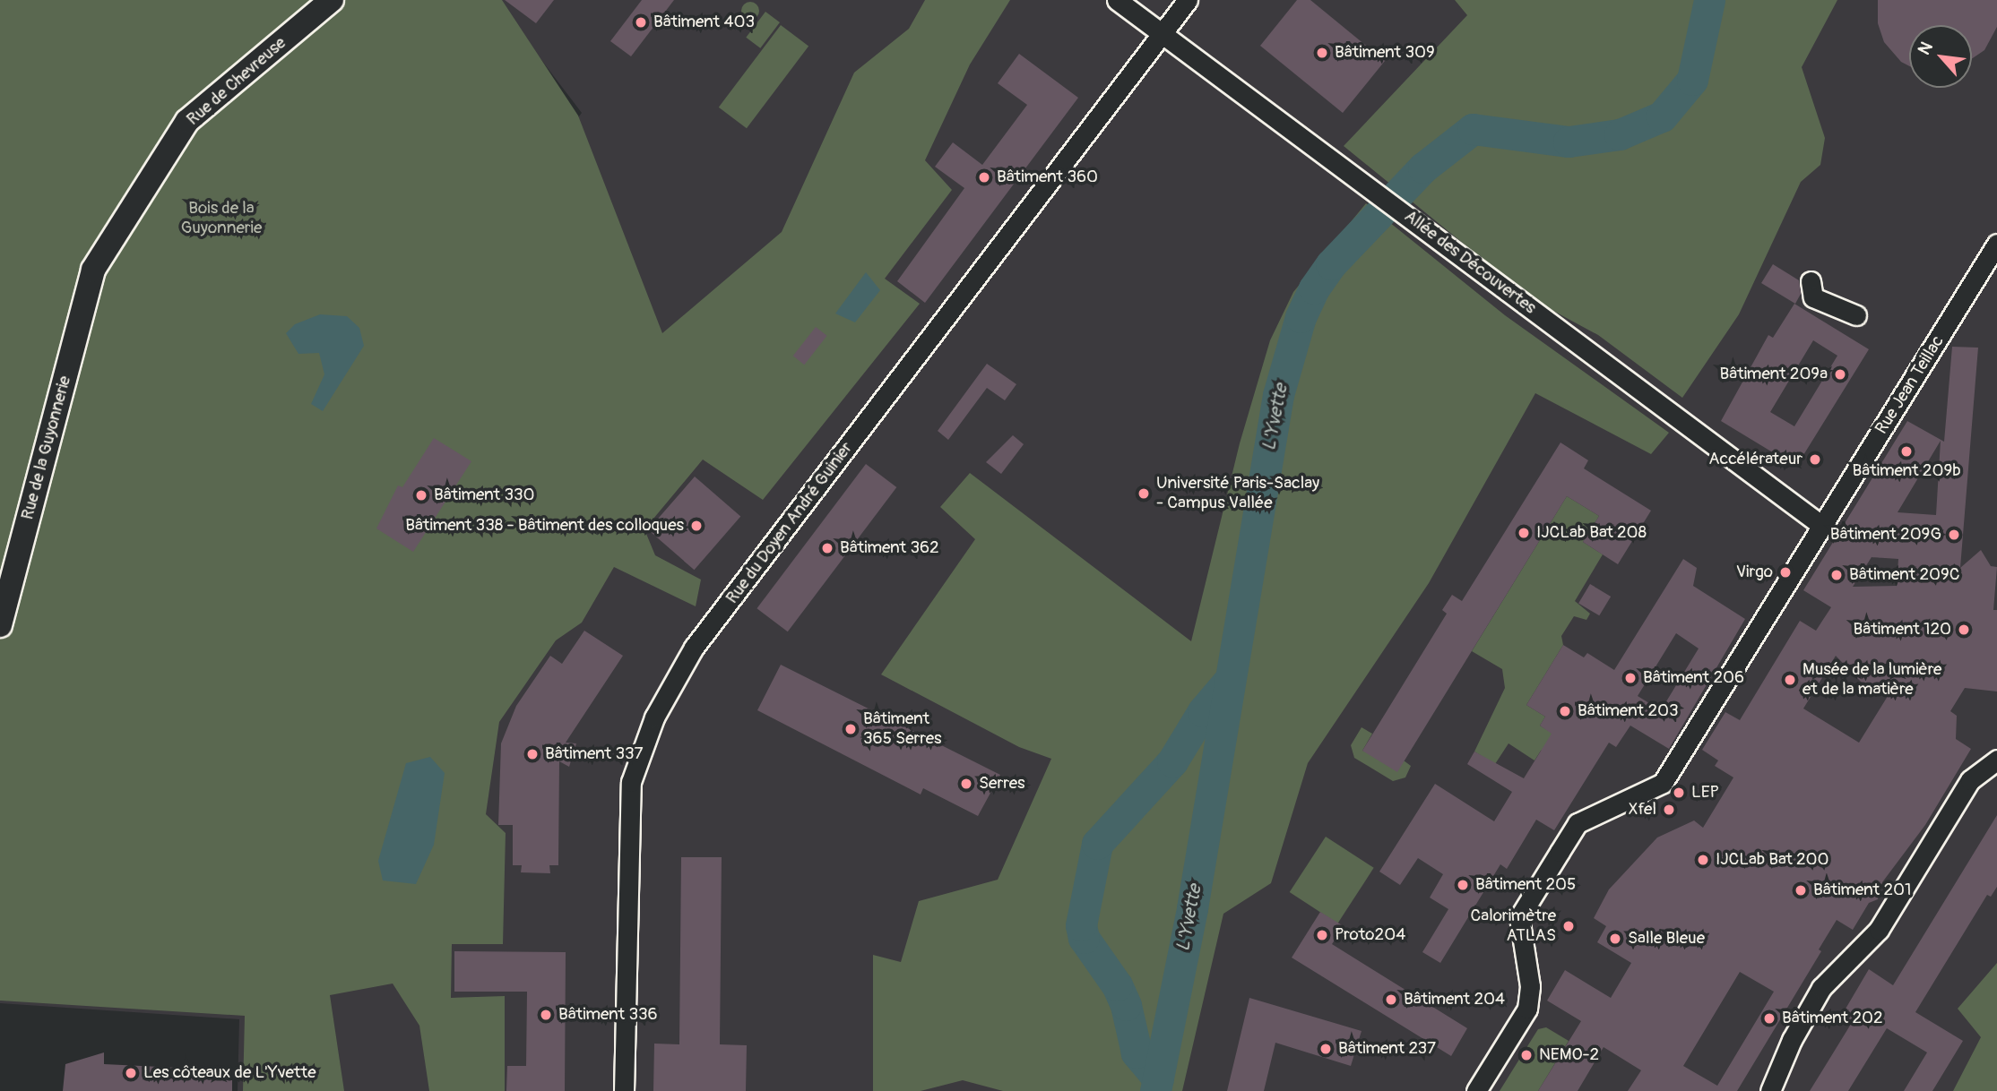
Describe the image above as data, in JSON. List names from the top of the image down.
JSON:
{
  "streets": {
    "street": [
      "Rue de Chevreuse",
      "Allée des Découvertes",
      "Rue Jean Teillac",
      "Rue de la Guyonnerie",
      "Rue du Doyen André Guinier"
    ]
  },
  "crossings": [
    ["Rue de Chevreuse", "Rue de la Guyonnerie"],
    ["Allée des Découvertes", "Rue Jean Teillac"],
    ["Allée des Découvertes", "Rue du Doyen André Guinier"]
  ],
  "water": ["L'Yvette"],
  "parks": ["Bois de la Guyonnerie"],
  "places": [
    "Bâtiment 403",
    "Bâtiment 309",
    "Bâtiment 360",
    "Bâtiment 209a",
    "Bâtiment 209b",
    "Accélérateur",
    "Université Paris-Saclay - Campus Vallée",
    "Bâtiment 330",
    "Bâtiment 338 - Bâtiment des colloques",
    "IJCLab Bat 208",
    "Bâtiment 209G",
    "Bâtiment 362",
    "Virgo",
    "Bâtiment 209C",
    "Bâtiment 120",
    "Bâtiment 206",
    "Musée de la lumière et de la matière",
    "Bâtiment 203",
    "Bâtiment 365 Serres",
    "Bâtiment 337",
    "Serres",
    "LEP",
    "Xfel",
    "IJCLab Bat 200",
    "Bâtiment 205",
    "Bâtiment 201",
    "Calorimètre ATLAS",
    "Proto204",
    "Salle Bleue",
    "Bâtiment 204",
    "Bâtiment 336",
    "Bâtiment 202",
    "Bâtiment 237",
    "NEMO-2",
    "Les côteaux de L'Yvette"
  ],
  "north": "top left"
}
